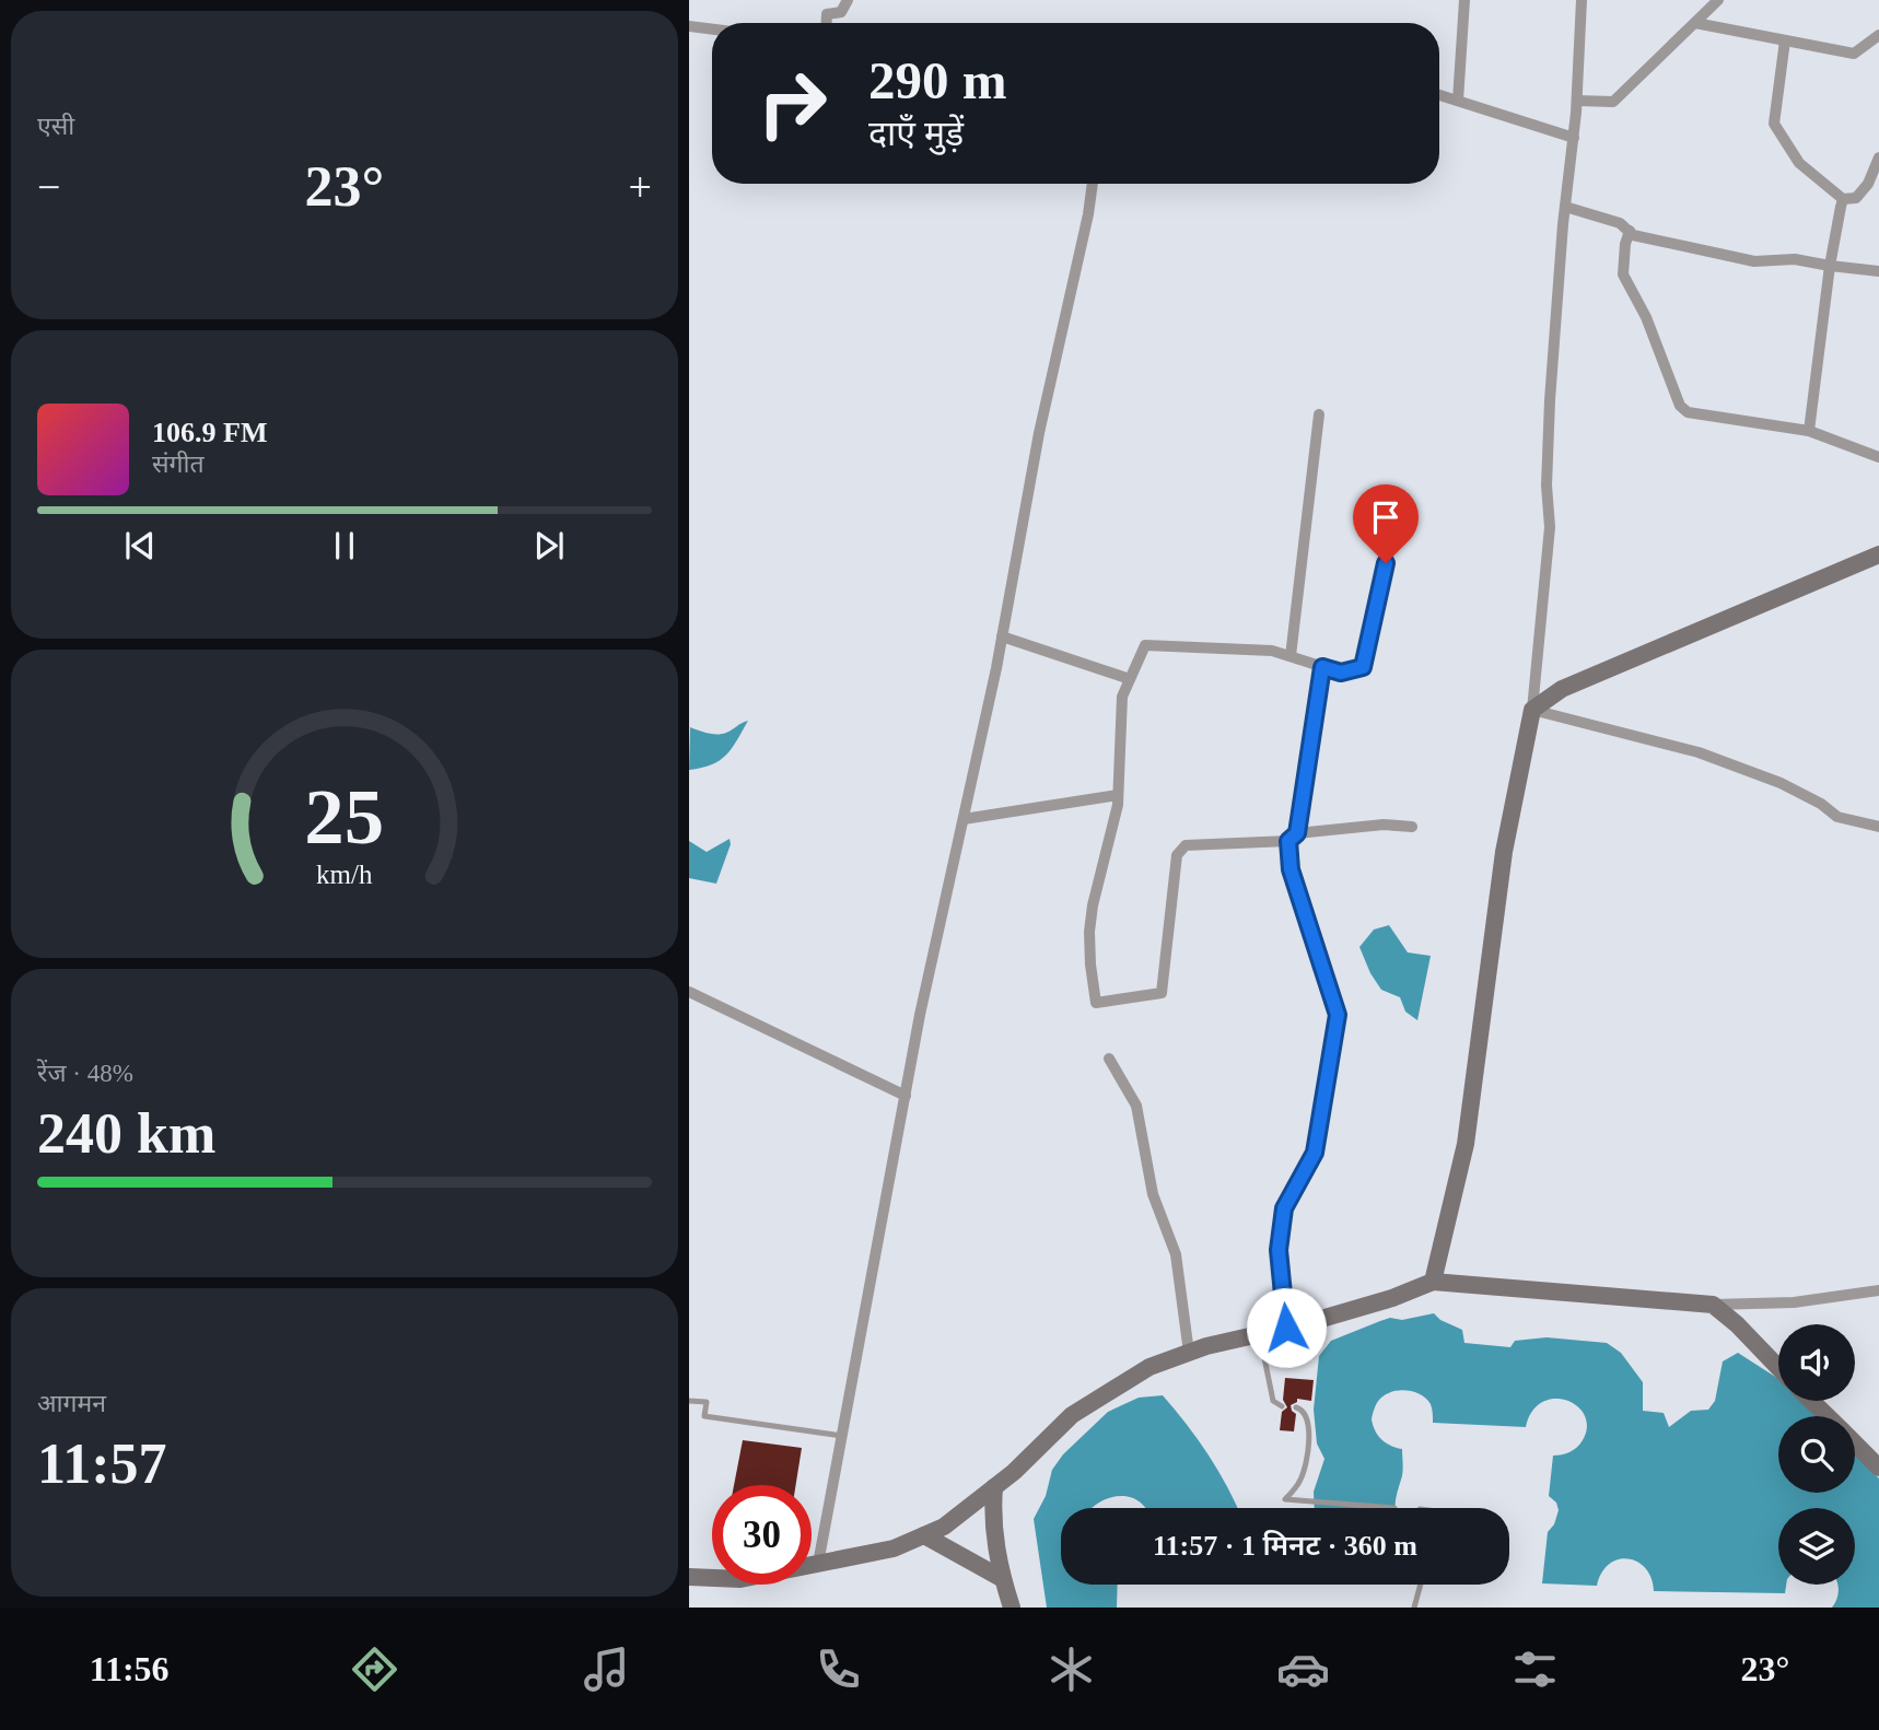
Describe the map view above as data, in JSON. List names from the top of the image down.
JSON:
{
  "page": {
    "tile": [
      "एसी",
      ["रेंज · 48%", "240 km"],
      ["आगमन", "11:57"]
    ],
    "turn": ["290 m", "दाएँ मुड़ें"],
    "heat": ["−", "23°", "+"],
    "song": ["106.9 FM", "संगीत"],
    "limit": "30",
    "trip": "11:57 · 1 मिनट · 360 m",
    "tabs": ["11:56", "23°"],
    "gauge": ["25", "km/h"]
  }
}
